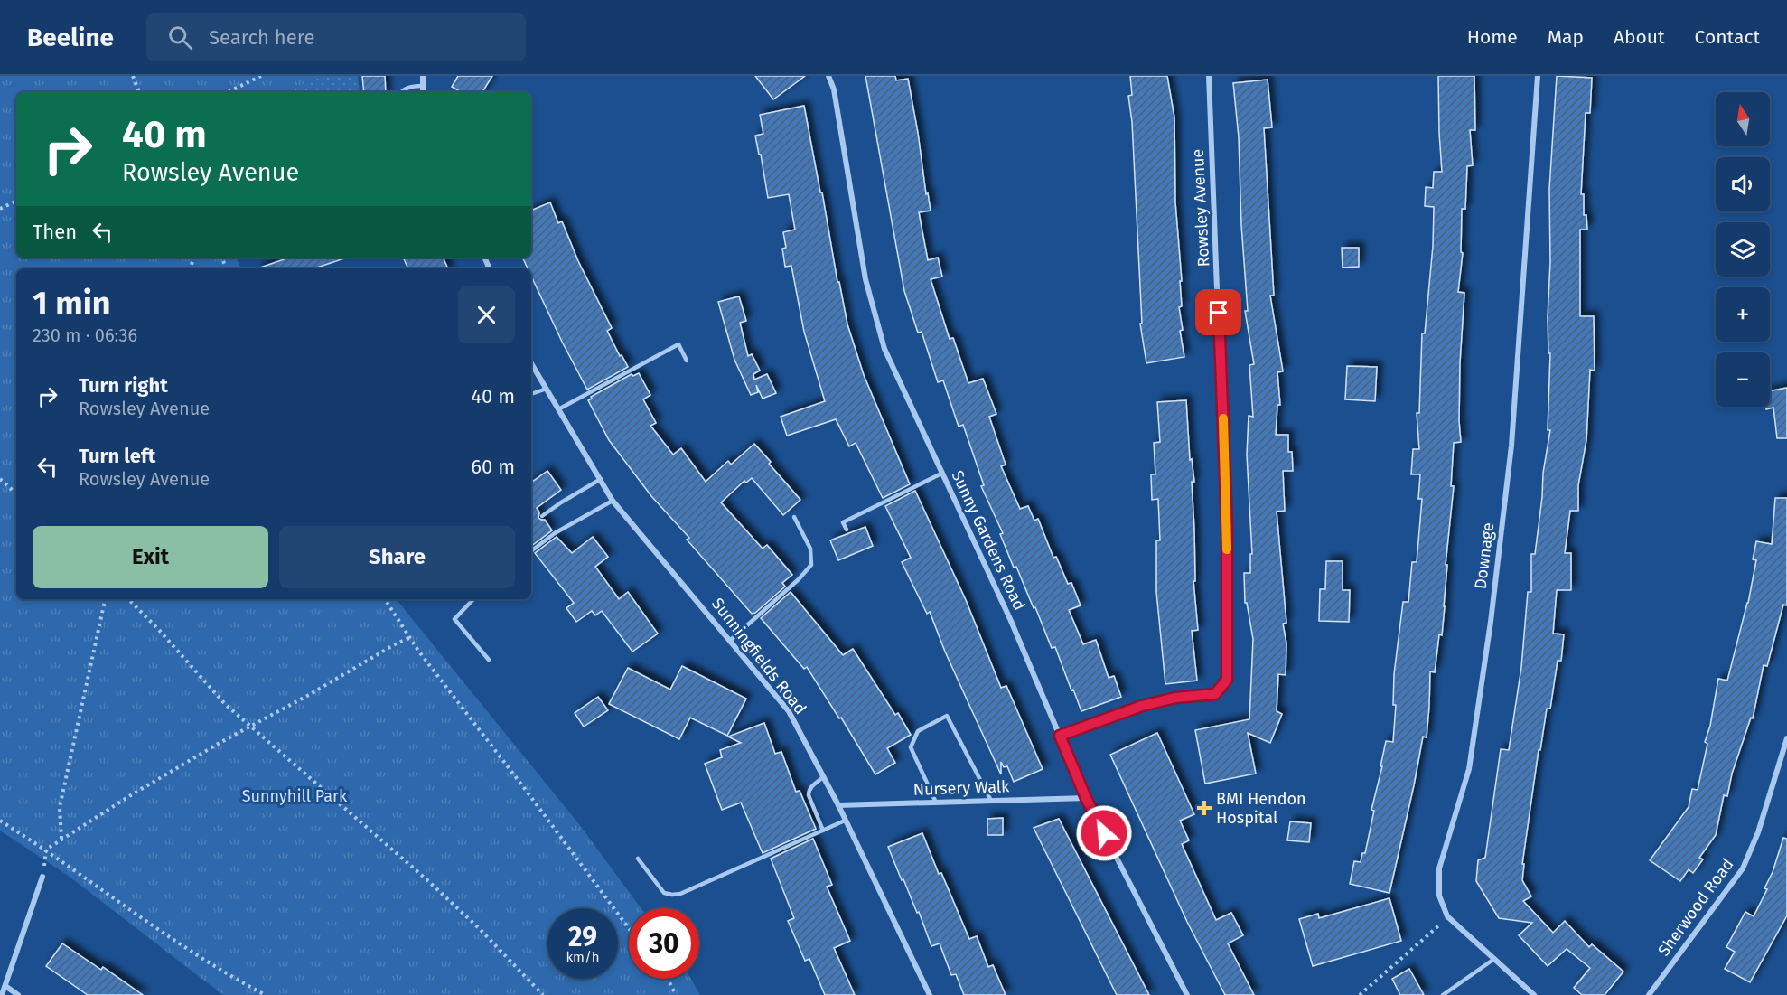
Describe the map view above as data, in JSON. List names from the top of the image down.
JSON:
{
  "streets": {
    "street": [
      "Rowsley Avenue",
      "Sunny Gardens Road",
      "Downage",
      "Sunningfields Road",
      "Nursery Walk",
      "Sherwood Road"
    ]
  },
  "crossings": [
    ["Rowsley Avenue", "Sunny Gardens Road"],
    ["Sunny Gardens Road", "Nursery Walk"],
    ["Sunningfields Road", "Nursery Walk"]
  ],
  "parks": ["Sunnyhill Park"],
  "places": {
    "health": ["BMI Hendon Hospital"]
  },
  "north": "top",
  "page": {
    "header": "Beeline",
    "search": "Search here",
    "nav": [
      "Home",
      "Map",
      "About",
      "Contact"
    ],
    "map_buttons": ["+", "−"],
    "turn": ["40 m", "Rowsley Avenue"],
    "then": "Then",
    "heading": ["1 min", "230 m · 06:36"],
    "list": [
      {
        "name": "Turn right",
        "note": "Rowsley Avenue",
        "value": "40 m"
      },
      {
        "name": "Turn left",
        "note": "Rowsley Avenue",
        "value": "60 m"
      }
    ],
    "buttons": ["Exit", "Share"],
    "speed": "29 km/h",
    "limit": "30"
  }
}
